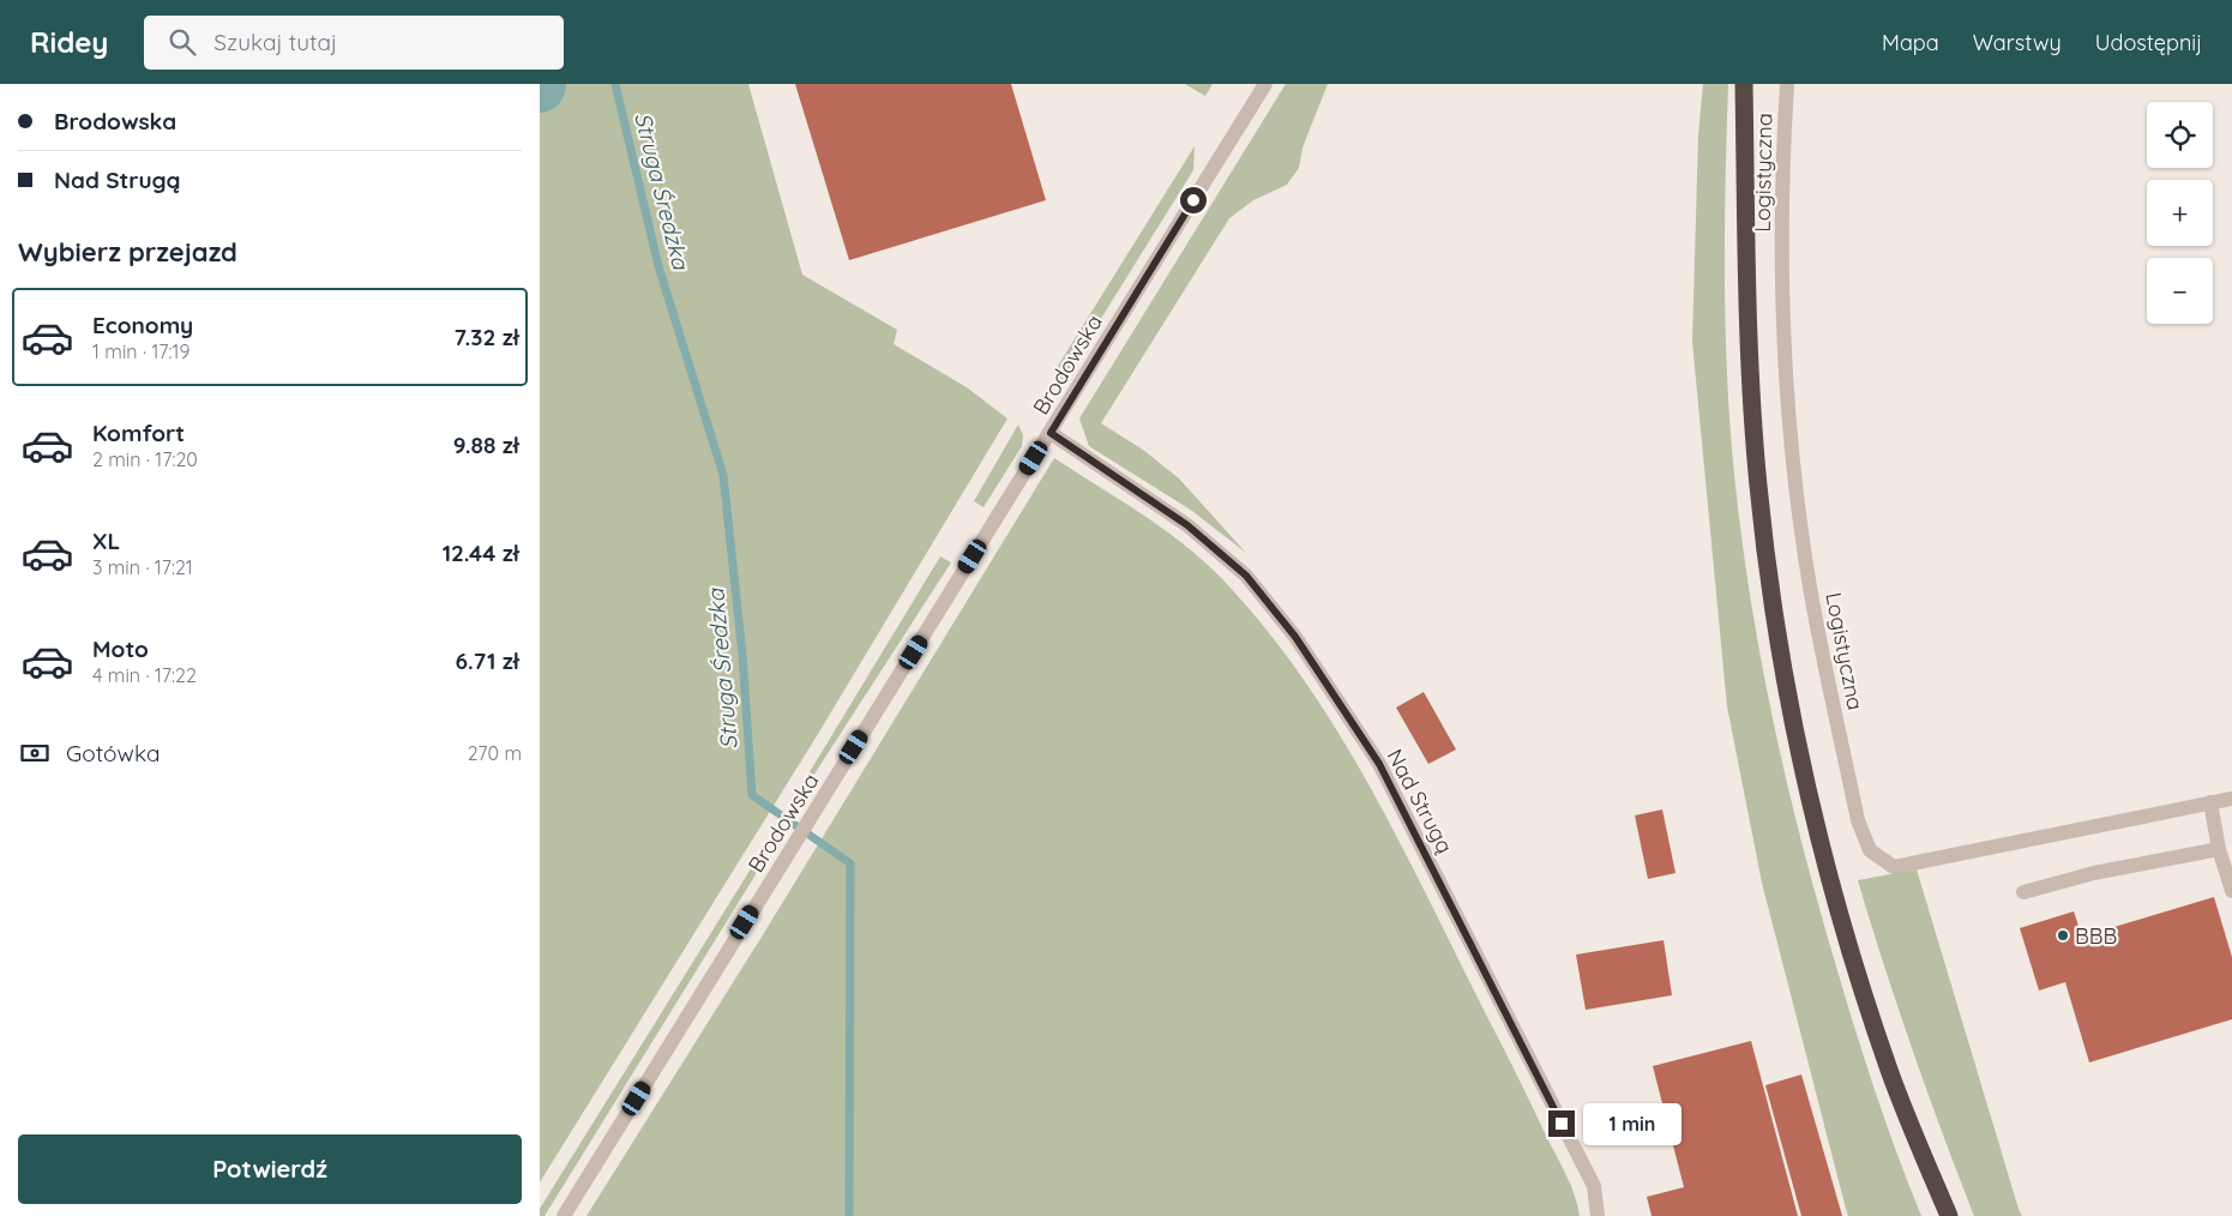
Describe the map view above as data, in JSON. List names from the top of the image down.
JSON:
{
  "streets": {
    "street": ["Logistyczna", "Brodowska", "Nad Strugą"]
  },
  "crossings": [
    ["Brodowska", "Nad Strugą"]
  ],
  "water": ["Struga Średzka"],
  "places": ["BBB"],
  "page": {
    "header": "Ridey",
    "search": "Szukaj tutaj",
    "nav": ["Mapa", "Warstwy", "Udostępnij"],
    "banner": ["Brodowska", "Nad Strugą"],
    "map_buttons": ["+", "−"],
    "heading": "Wybierz przejazd",
    "list": [
      {
        "name": "Economy",
        "note": "1 min · 17:19",
        "value": "7.32 zł"
      },
      {
        "name": "Komfort",
        "note": "2 min · 17:20",
        "value": "9.88 zł"
      },
      {
        "name": "XL",
        "note": "3 min · 17:21",
        "value": "12.44 zł"
      },
      {
        "name": "Moto",
        "note": "4 min · 17:22",
        "value": "6.71 zł"
      }
    ],
    "pay": ["Gotówka", "270 m"],
    "bubble": "1 min",
    "buttons": "Potwierdź"
  }
}
